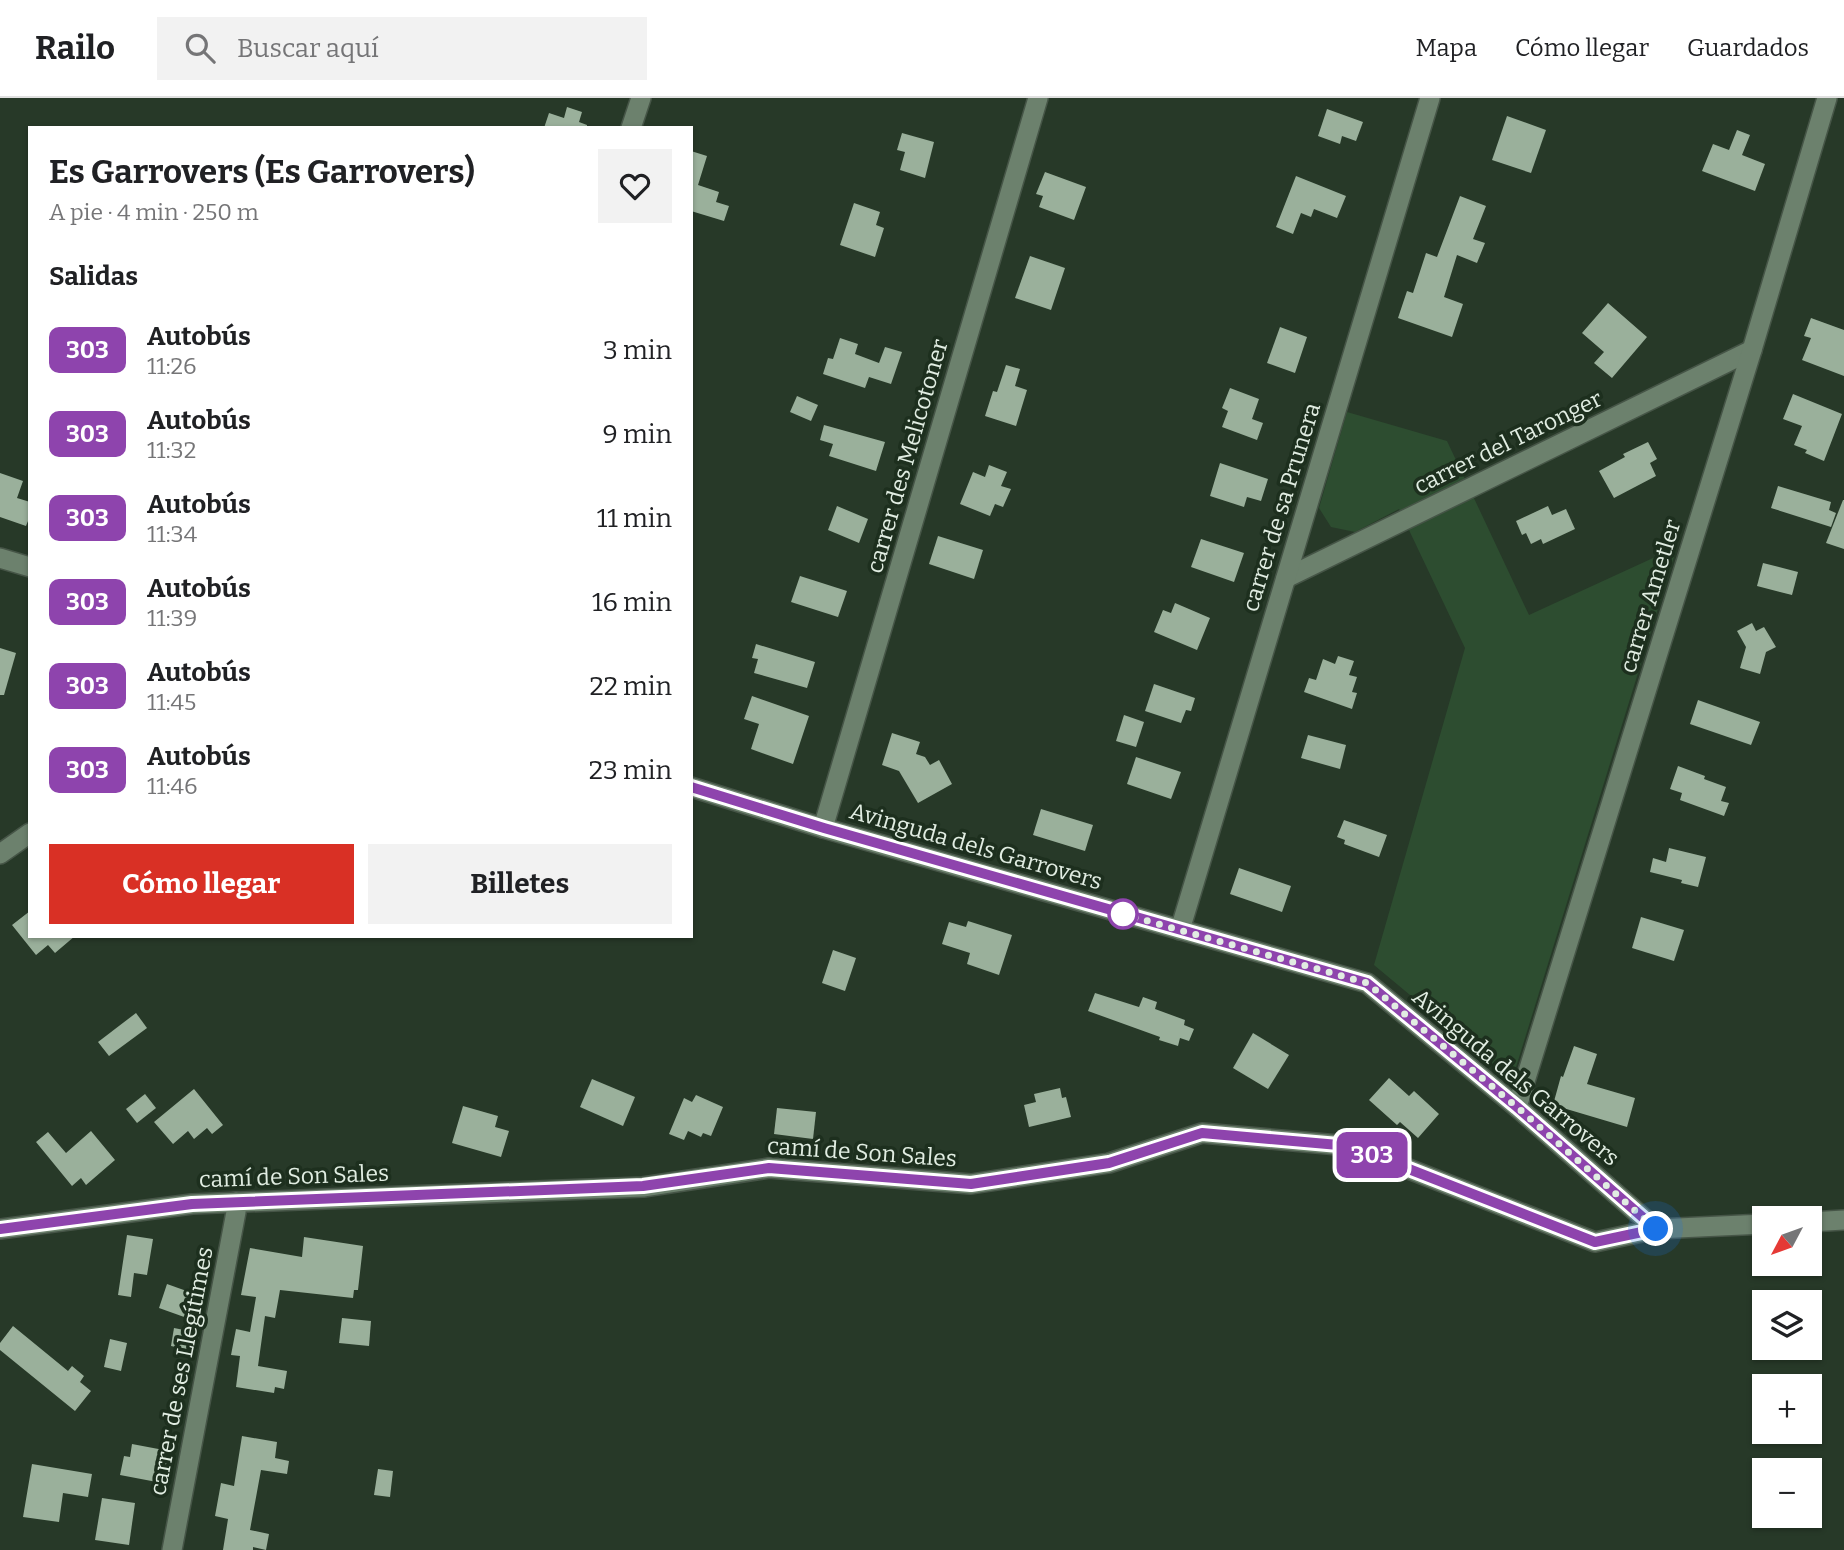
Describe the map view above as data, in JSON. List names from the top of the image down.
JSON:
{
  "streets": {
    "street": [
      "carrer del Taronger",
      "carrer des Melicotoner",
      "carrer de sa Prunera",
      "carrer Ametler",
      "Avinguda dels Garrovers",
      "camí de Son Sales",
      "carrer de ses Llegítimes"
    ]
  },
  "crossings": [
    ["carrer del Taronger", "carrer de sa Prunera"],
    ["carrer del Taronger", "carrer Ametler"],
    ["carrer des Melicotoner", "Avinguda dels Garrovers"],
    ["carrer de sa Prunera", "Avinguda dels Garrovers"],
    ["carrer Ametler", "Avinguda dels Garrovers"],
    ["Avinguda dels Garrovers", "camí de Son Sales"],
    ["camí de Son Sales", "carrer de ses Llegítimes"]
  ],
  "lines": ["bus line 303"],
  "north": "bottom left",
  "page": {
    "header": "Railo",
    "search": "Buscar aquí",
    "nav": ["Mapa", "Cómo llegar", "Guardados"],
    "on_map": "303",
    "heading": [
      ["Es Garrovers (Es Garrovers)", "A pie · 4 min · 250 m"],
      "Salidas"
    ],
    "list": [
      {
        "mark": "303",
        "name": "Autobús",
        "note": "11:26",
        "value": "3 min"
      },
      {
        "mark": "303",
        "name": "Autobús",
        "note": "11:32",
        "value": "9 min"
      },
      {
        "mark": "303",
        "name": "Autobús",
        "note": "11:34",
        "value": "11 min"
      },
      {
        "mark": "303",
        "name": "Autobús",
        "note": "11:39",
        "value": "16 min"
      },
      {
        "mark": "303",
        "name": "Autobús",
        "note": "11:45",
        "value": "22 min"
      },
      {
        "mark": "303",
        "name": "Autobús",
        "note": "11:46",
        "value": "23 min"
      }
    ],
    "buttons": ["Cómo llegar", "Billetes"],
    "map_buttons": ["+", "−"]
  }
}
